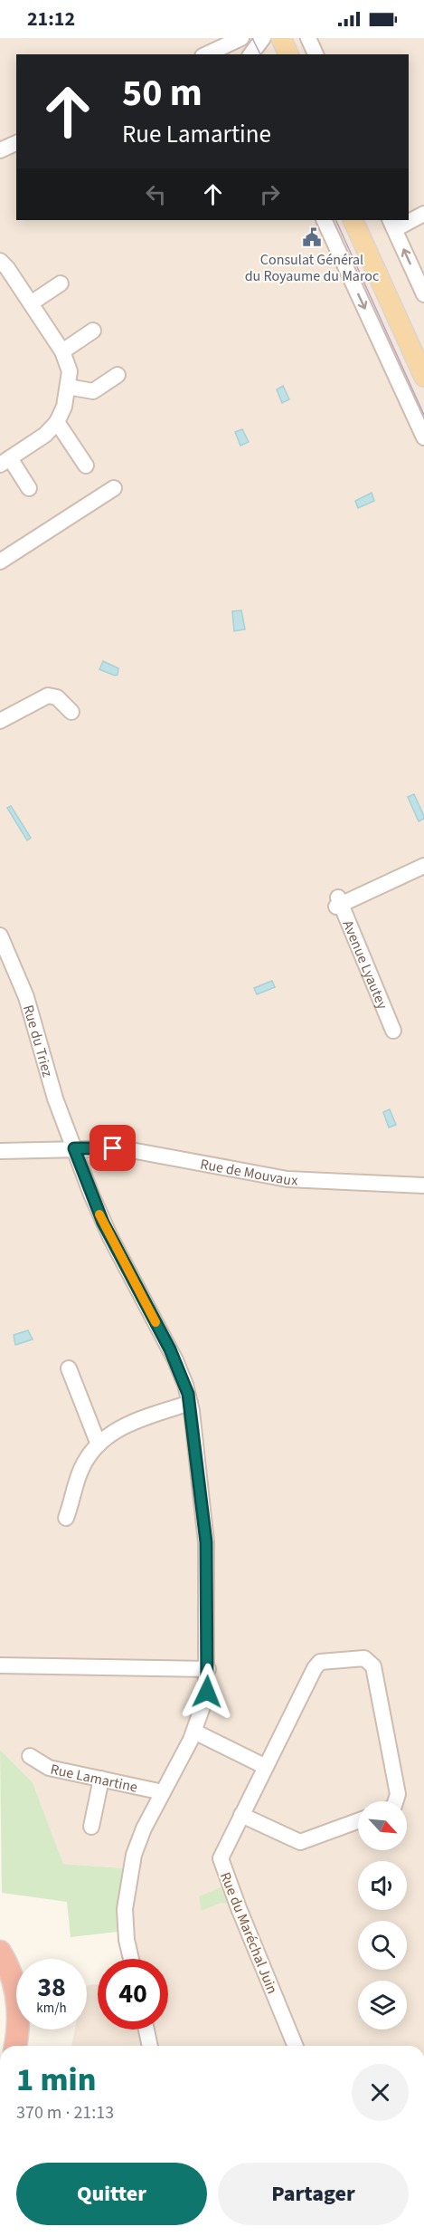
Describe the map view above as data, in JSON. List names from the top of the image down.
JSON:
{
  "streets": {
    "street": [
      "Avenue Lyautey",
      "Rue du Triez",
      "Rue de Mouvaux",
      "Rue Lamartine",
      "Rue du Maréchal Juin"
    ]
  },
  "crossings": [
    ["Rue du Triez", "Rue de Mouvaux"]
  ],
  "places": {
    "public building": ["Consulat Général du Royaume du Maroc"]
  },
  "north": "bottom right",
  "page": {
    "status": "21:12",
    "turn": ["50 m", "Rue Lamartine"],
    "speed": "38 km/h",
    "limit": "40",
    "heading": ["1 min", "370 m · 21:13"],
    "buttons": ["Quitter", "Partager"]
  }
}
